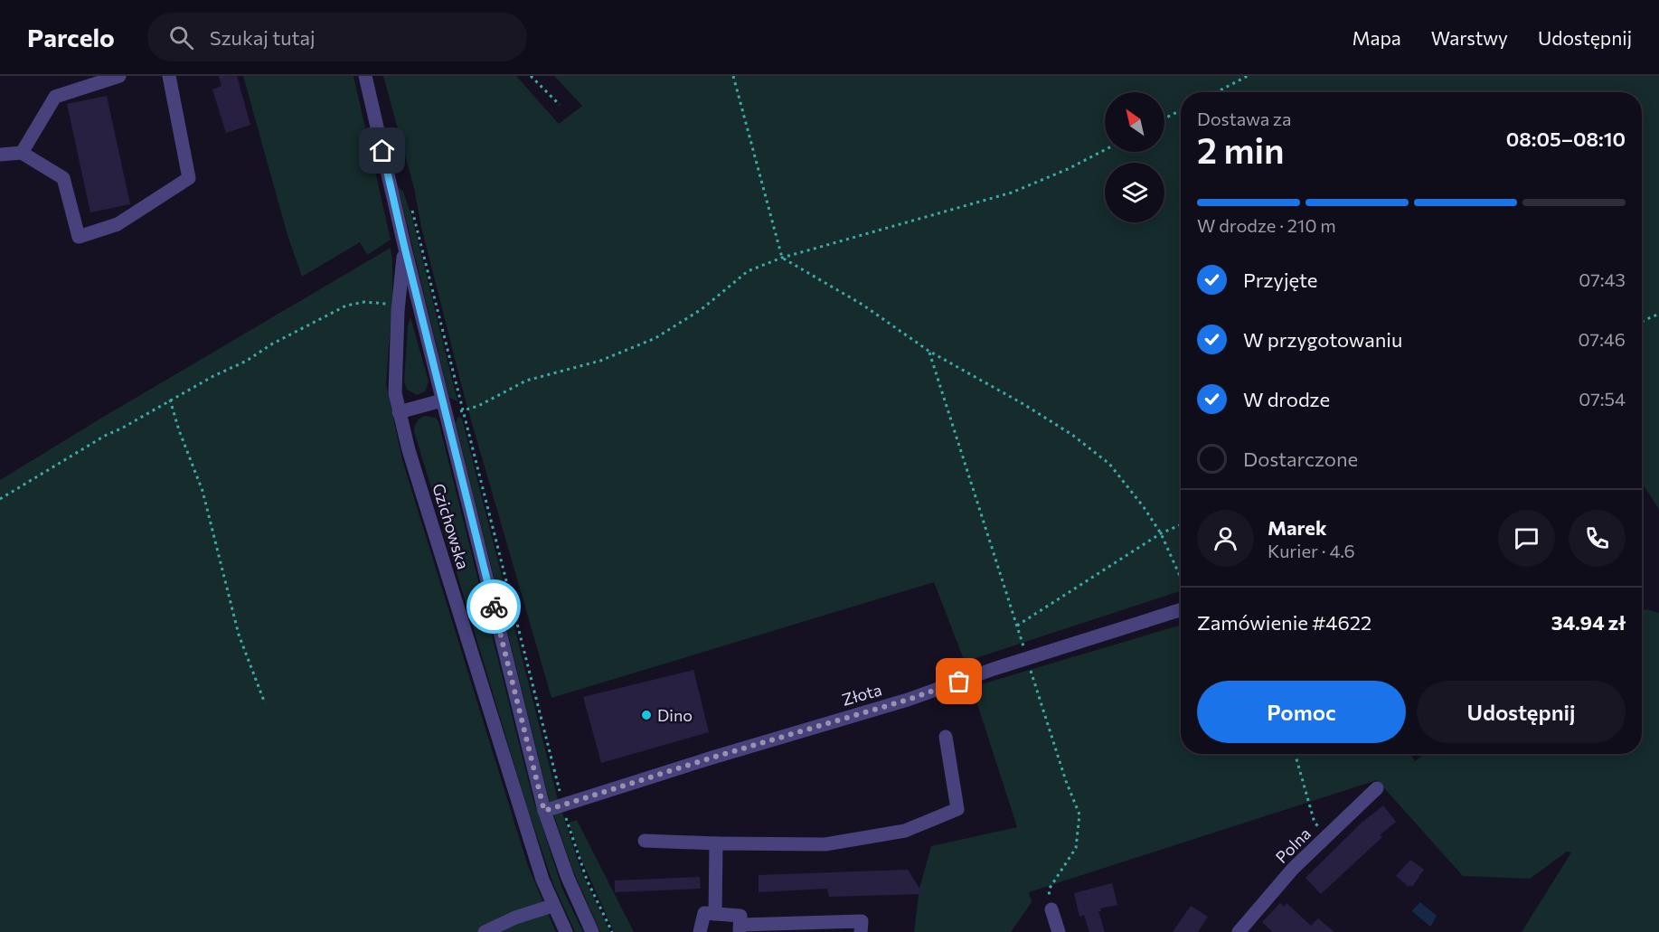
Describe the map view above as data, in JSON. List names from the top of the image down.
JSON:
{
  "streets": {
    "street": ["Gzichowska", "Złota", "Polna"]
  },
  "crossings": [
    ["Gzichowska", "Złota"]
  ],
  "places": ["Dino"],
  "north": "top left",
  "page": {
    "header": "Parcelo",
    "search": "Szukaj tutaj",
    "nav": ["Mapa", "Warstwy", "Udostępnij"],
    "heading": ["2 min", "Dostawa za", "08:05–08:10"],
    "panel": [
      "Marek",
      "Kurier · 4.6",
      "Zamówienie #4622",
      "34.94 zł"
    ],
    "bar": "W drodze · 210 m",
    "list": [
      ["Przyjęte", "07:43"],
      ["W przygotowaniu", "07:46"],
      ["W drodze", "07:54"],
      "Dostarczone"
    ],
    "buttons": ["Pomoc", "Udostępnij"]
  }
}
